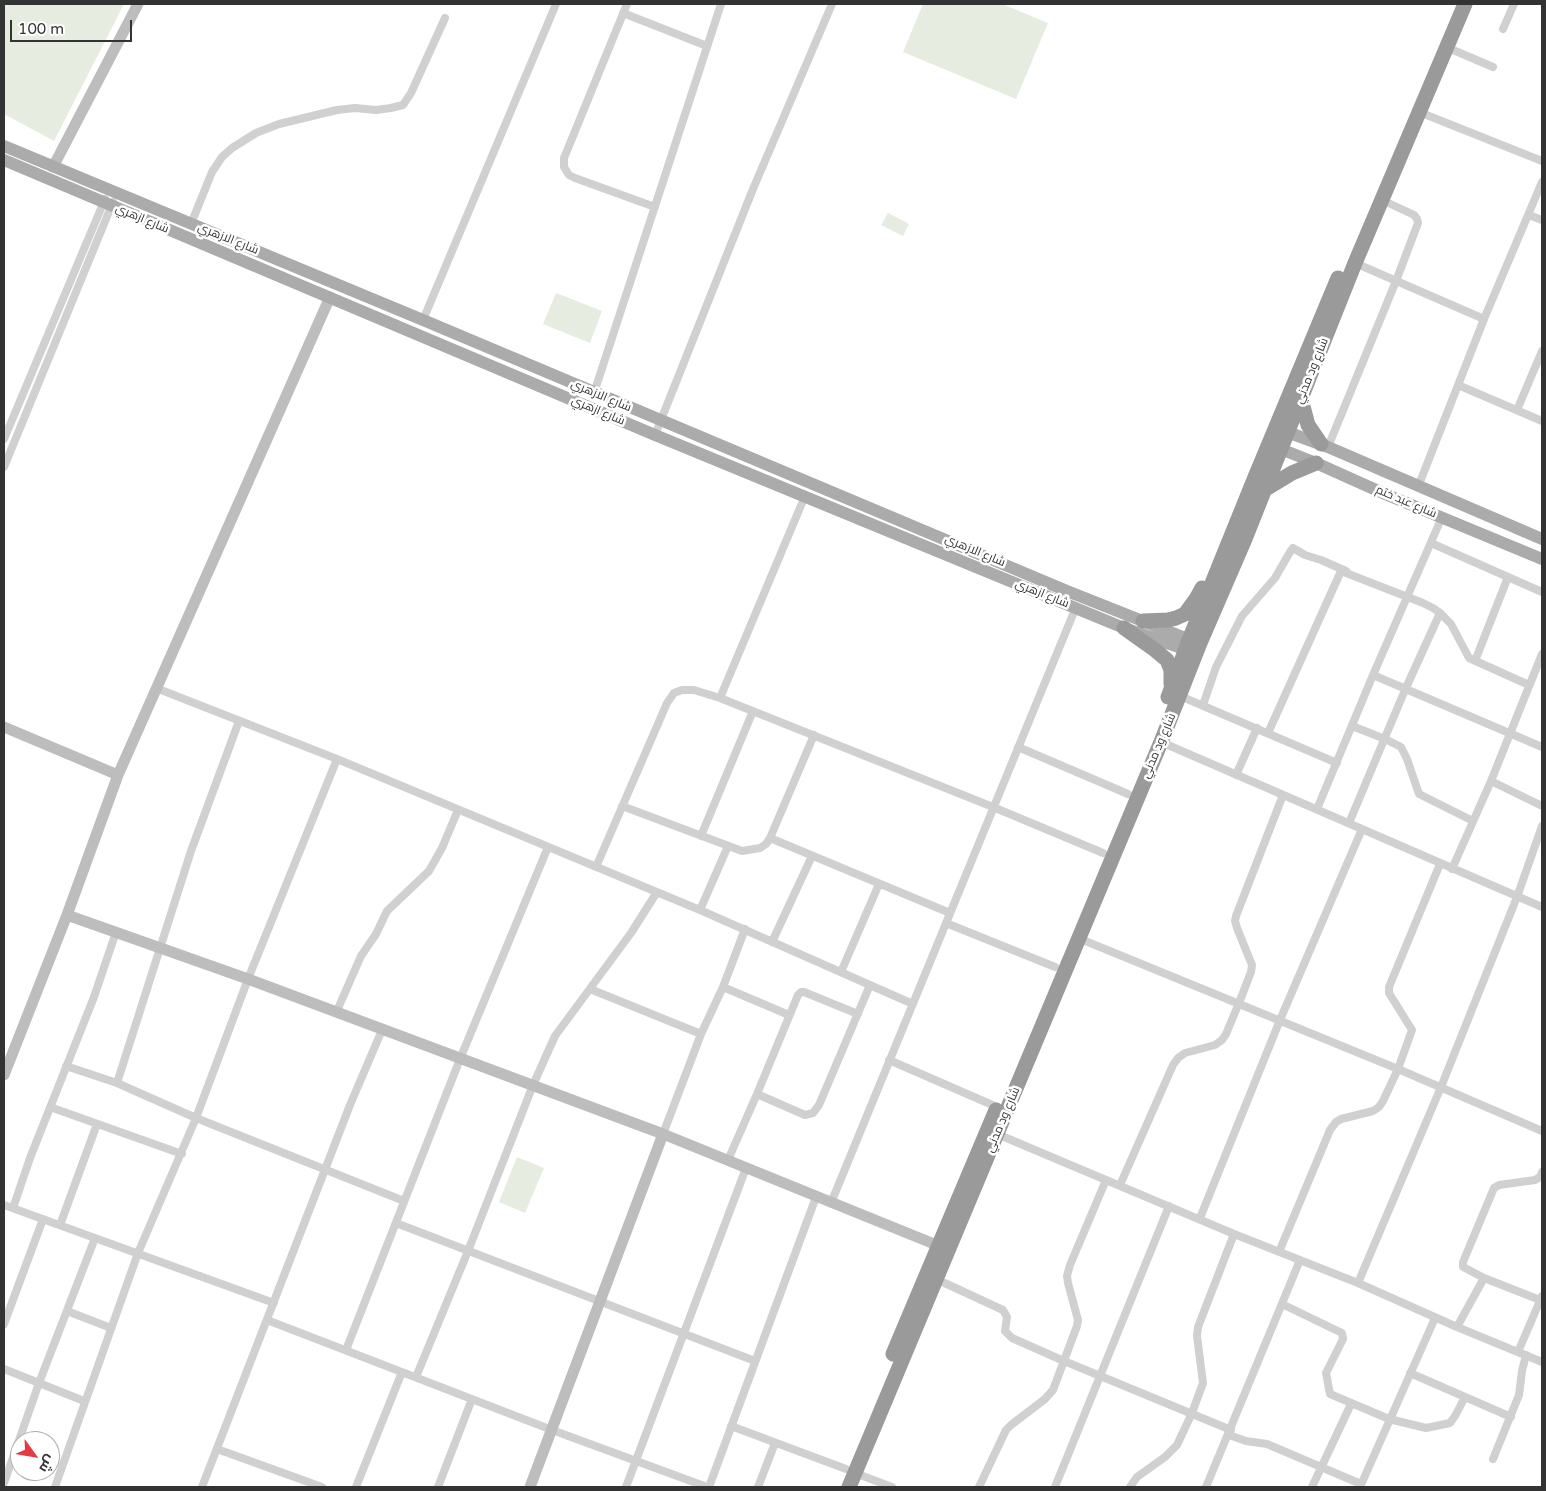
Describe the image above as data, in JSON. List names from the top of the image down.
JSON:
{
  "streets": {
    "highway": ["شارع ود مدني"],
    "main road": ["شارع ازهري", "شارع الازهري", "شارع عبد ختم"]
  },
  "crossings": [
    ["شارع ازهري", "شارع الازهري"],
    ["شارع ازهري", "شارع ود مدني"],
    ["شارع الازهري", "شارع ود مدني"],
    ["شارع ود مدني", "شارع عبد ختم"]
  ],
  "scale_bar": "100 m",
  "north": "bottom right"
}
